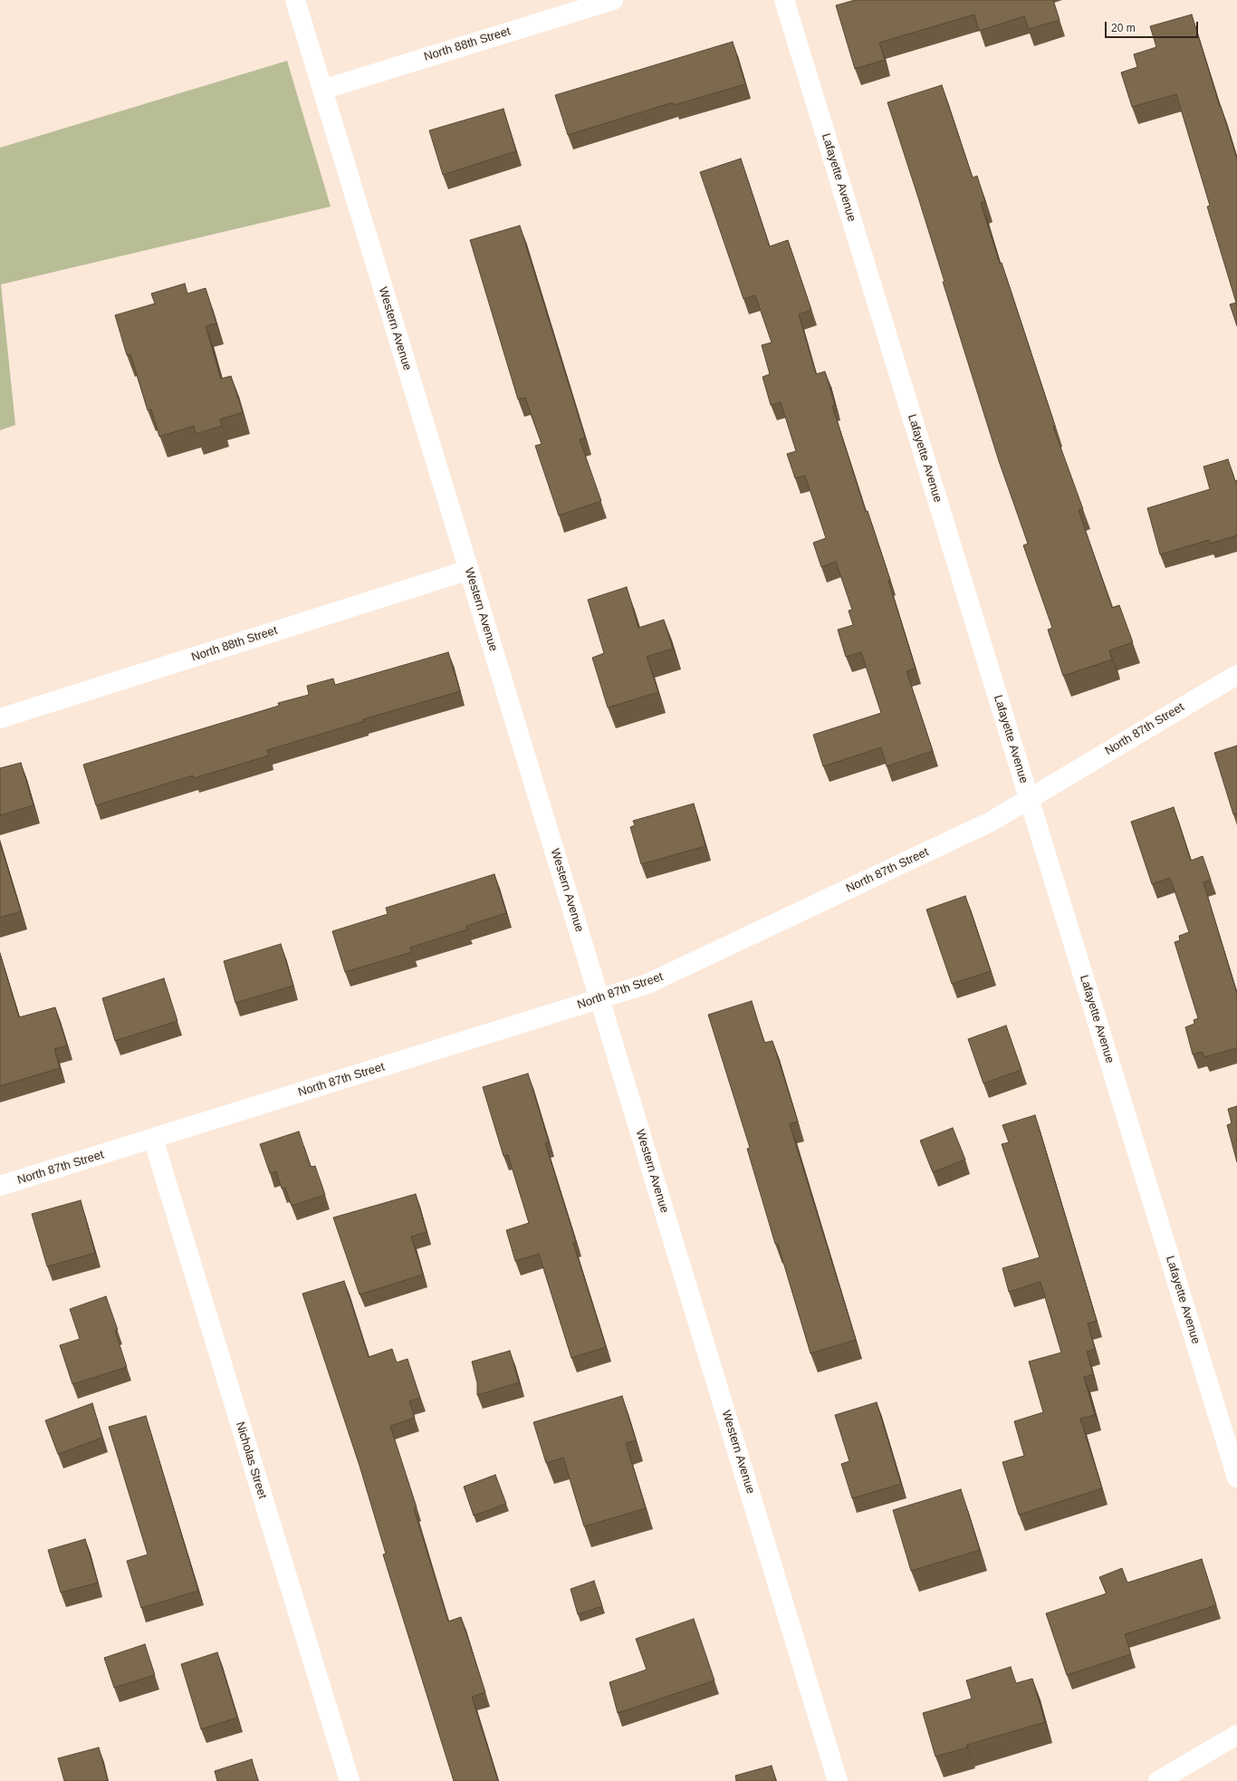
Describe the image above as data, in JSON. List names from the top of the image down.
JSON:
{
  "streets": {
    "street": [
      "North 88th Street",
      "Lafayette Avenue",
      "Western Avenue",
      "North 87th Street",
      "Nicholas Street"
    ]
  },
  "crossings": [
    ["North 88th Street", "Western Avenue"],
    ["Lafayette Avenue", "North 87th Street"],
    ["Western Avenue", "North 87th Street"],
    ["North 87th Street", "Nicholas Street"]
  ],
  "scale_bar": "20 m"
}
